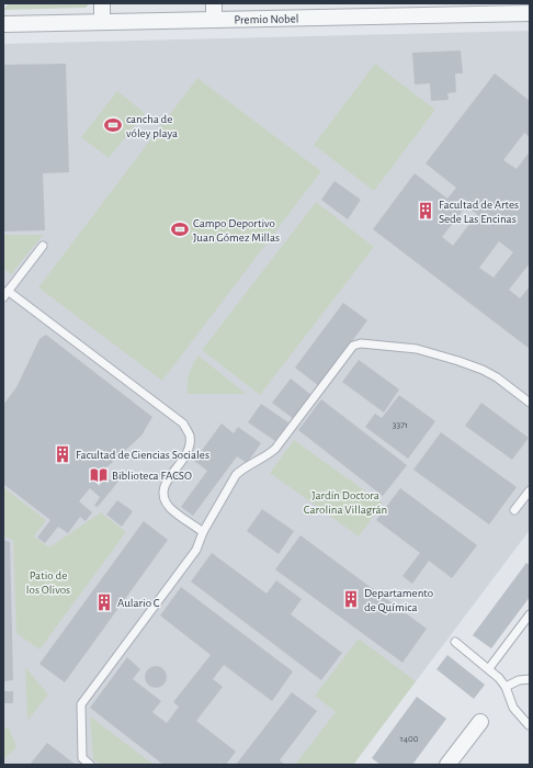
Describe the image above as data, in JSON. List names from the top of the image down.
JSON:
{
  "streets": {
    "street": ["Premio Nobel"]
  },
  "parks": ["Jardín Doctora Carolina Villagrán", "Patio de los Olivos"],
  "places": {
    "sports": ["cancha de vóley playa", "Campo Deportivo Juan Gómez Millas"],
    "building": [
      "Facultad de Artes Sede Las Encinas",
      "Facultad de Ciencias Sociales",
      "Departamento de Química",
      "Aulario C"
    ],
    "library": ["Biblioteca FACSO"]
  },
  "house_numbers": ["3371", "1400"]
}
